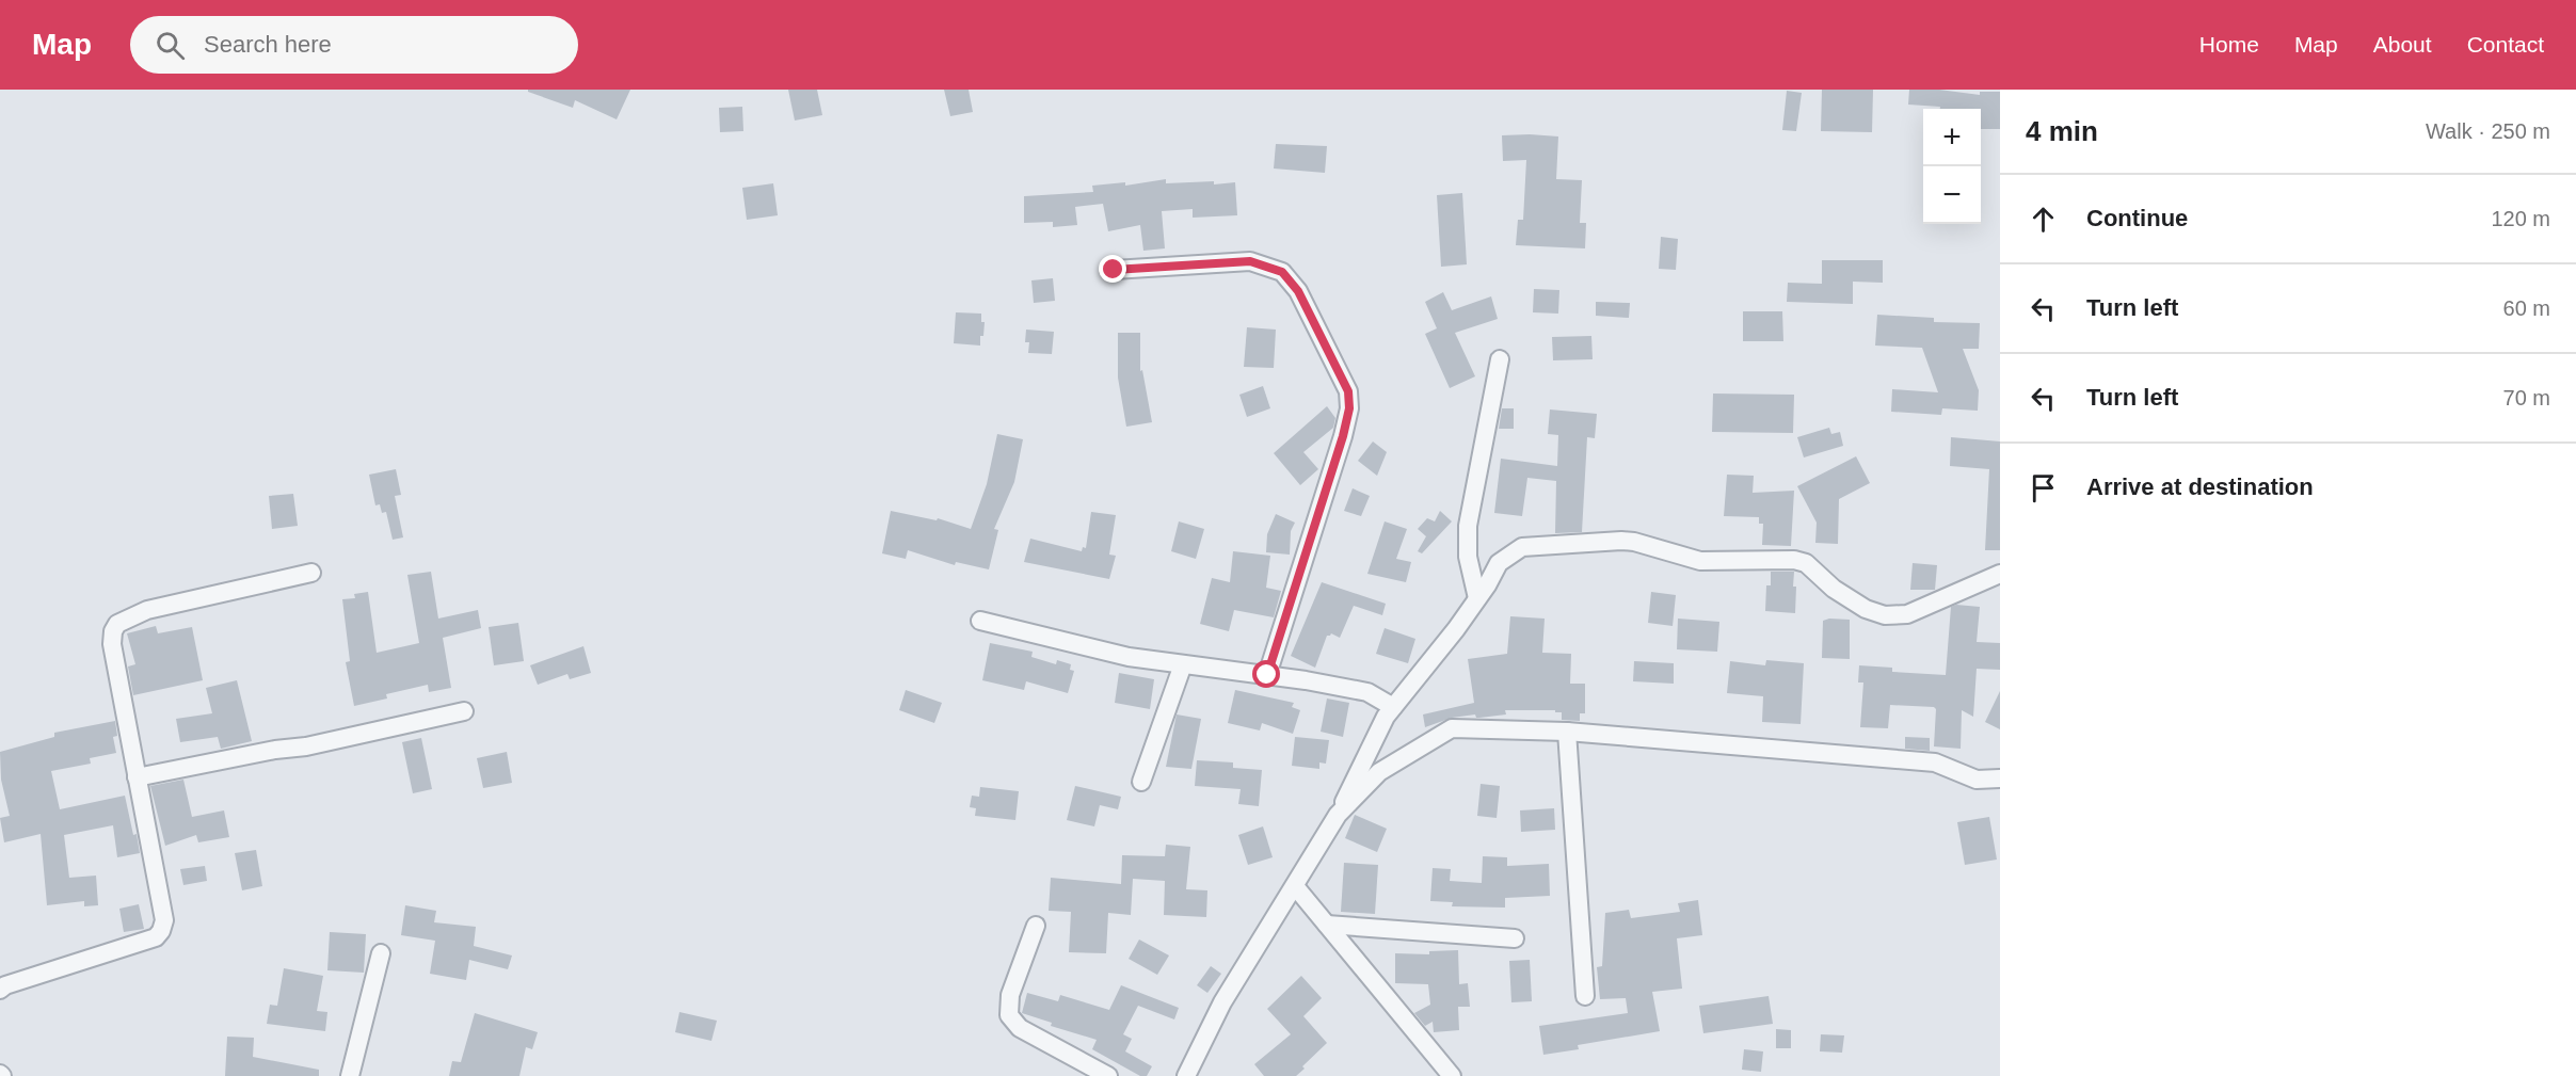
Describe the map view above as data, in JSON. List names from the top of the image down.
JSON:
{
  "page": {
    "header": "Map",
    "search": "Search here",
    "nav": [
      "Home",
      "Map",
      "About",
      "Contact"
    ],
    "heading": ["4 min", "Walk · 250 m"],
    "map_buttons": ["+", "−"],
    "list": [
      ["Continue", "120 m"],
      ["Turn left", "60 m"],
      ["Turn left", "70 m"],
      "Arrive at destination"
    ]
  }
}
